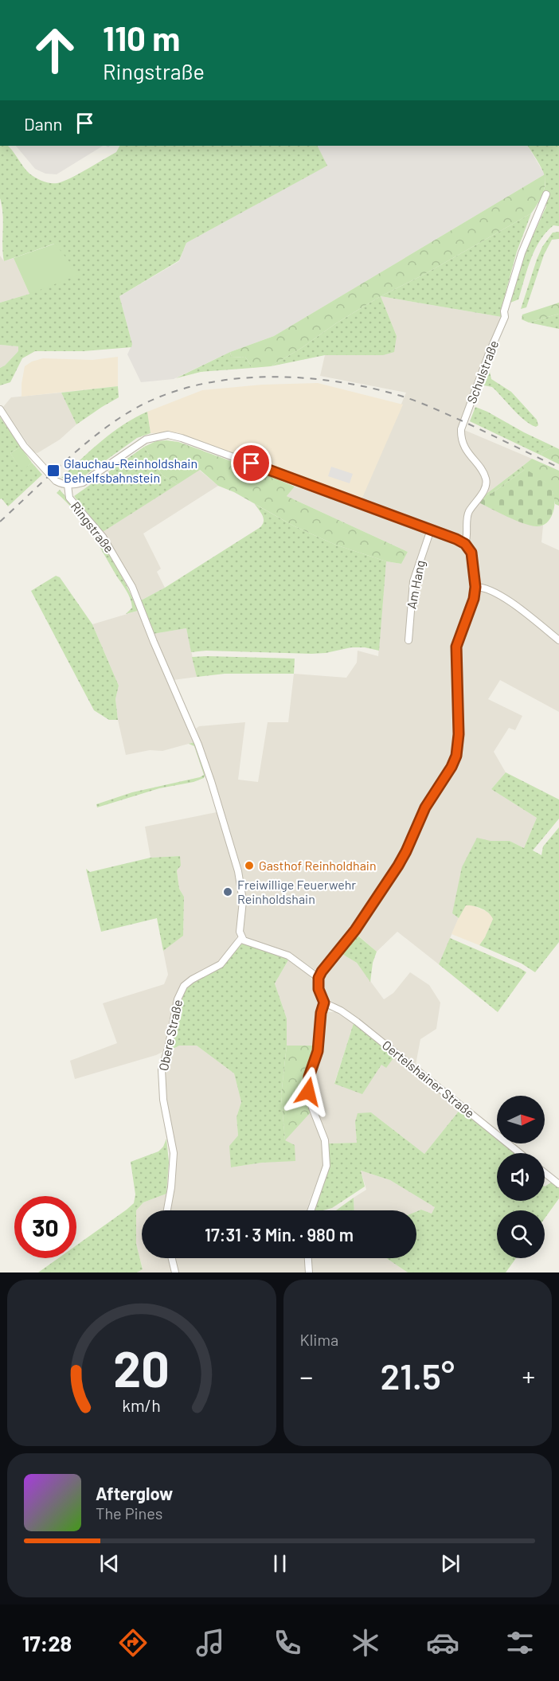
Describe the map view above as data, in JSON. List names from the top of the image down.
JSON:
{
  "streets": {
    "street": [
      "Schulstraße",
      "Ringstraße",
      "Am Hang",
      "Obere Straße",
      "Oertelshainer Straße"
    ]
  },
  "crossings": [
    ["Schulstraße", "Ringstraße"],
    ["Ringstraße", "Am Hang"],
    ["Ringstraße", "Obere Straße"]
  ],
  "places": {
    "transit": ["Glauchau-Reinholdshain Behelfsbahnstein"],
    "other": ["Gasthof Reinholdhain", "Freiwillige Feuerwehr Reinholdshain"]
  },
  "north": "right",
  "page": {
    "turn": ["110 m", "Ringstraße"],
    "then": "Dann",
    "limit": "30",
    "trip": "17:31 · 3 Min. · 980 m",
    "tile": "Klima",
    "heat": ["−", "21.5°", "+"],
    "song": ["Afterglow", "The Pines"],
    "tabs": "17:28",
    "gauge": ["20", "km/h"]
  }
}
